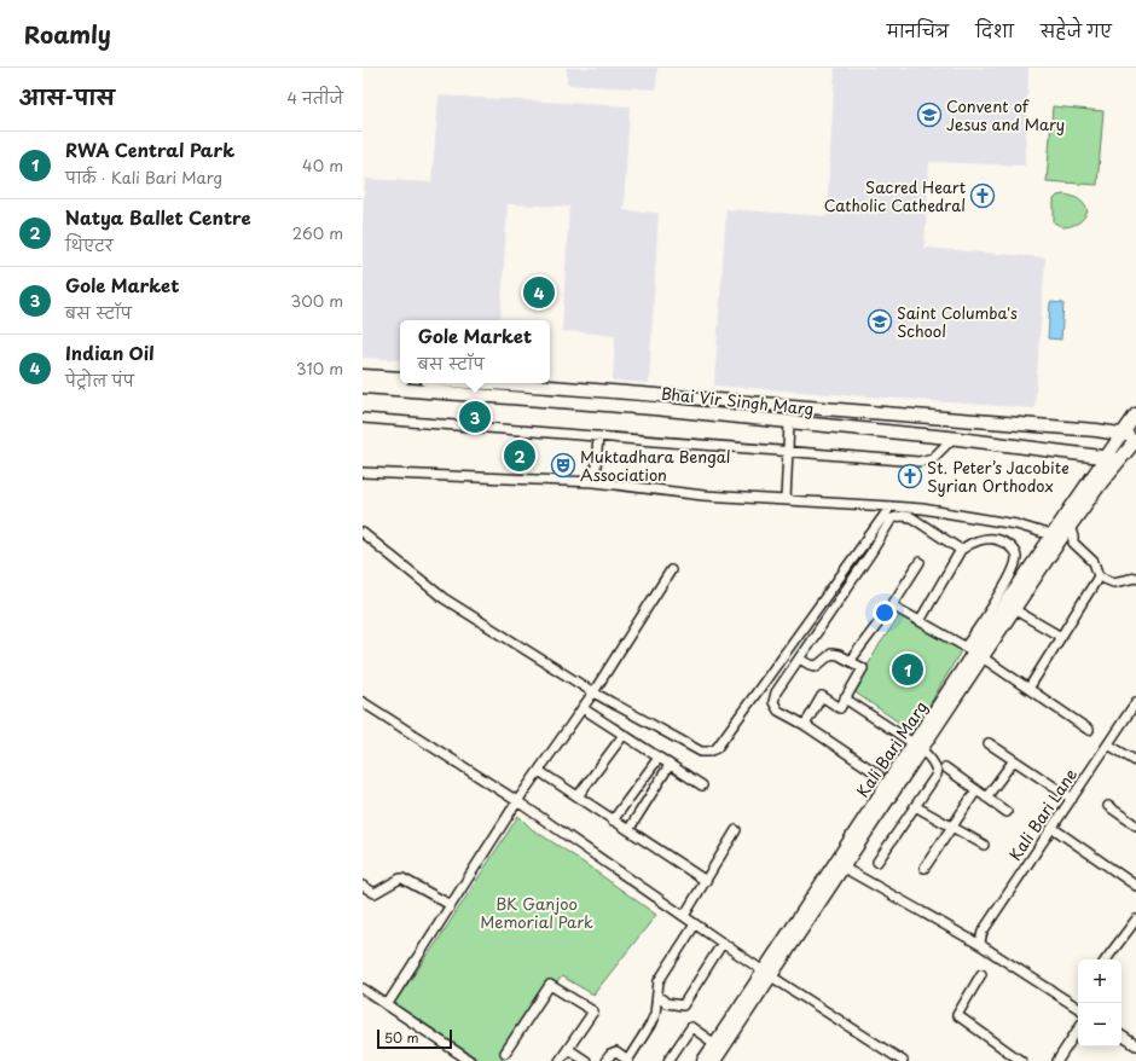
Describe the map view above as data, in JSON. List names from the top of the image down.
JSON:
{
  "streets": {
    "street": ["Bhai Vir Singh Marg", "Kali Bari Marg", "Kali Bari Lane"]
  },
  "crossings": [
    ["Bhai Vir Singh Marg", "Kali Bari Marg"]
  ],
  "parks": ["BK Ganjoo Memorial Park"],
  "places": {
    "school or university": ["Convent of Jesus and Mary", "Saint Columba's School"],
    "church": ["Sacred Heart Catholic Cathedral", "St. Peter’s Jacobite Syrian Orthodox"],
    "theatre": ["Muktadhara Bengal Association"]
  },
  "scale_bar": "50 m",
  "page": {
    "header": "Roamly",
    "nav": ["मानचित्र", "दिशा", "सहेजे गए"],
    "heading": ["आस-पास", "4 नतीजे"],
    "list": [
      {
        "mark": "1",
        "name": "RWA Central Park",
        "note": "पार्क · Kali Bari Marg",
        "value": "40 m"
      },
      {
        "mark": "2",
        "name": "Natya Ballet Centre",
        "note": "थिएटर",
        "value": "260 m"
      },
      {
        "mark": "3",
        "name": "Gole Market",
        "note": "बस स्टॉप",
        "value": "300 m"
      },
      {
        "mark": "4",
        "name": "Indian Oil",
        "note": "पेट्रोल पंप",
        "value": "310 m"
      }
    ],
    "pins": [
      "4",
      "3",
      "2",
      "1"
    ],
    "popup": ["Gole Market", "बस स्टॉप"],
    "map_buttons": ["+", "−"],
    "scale": "50 m"
  }
}
